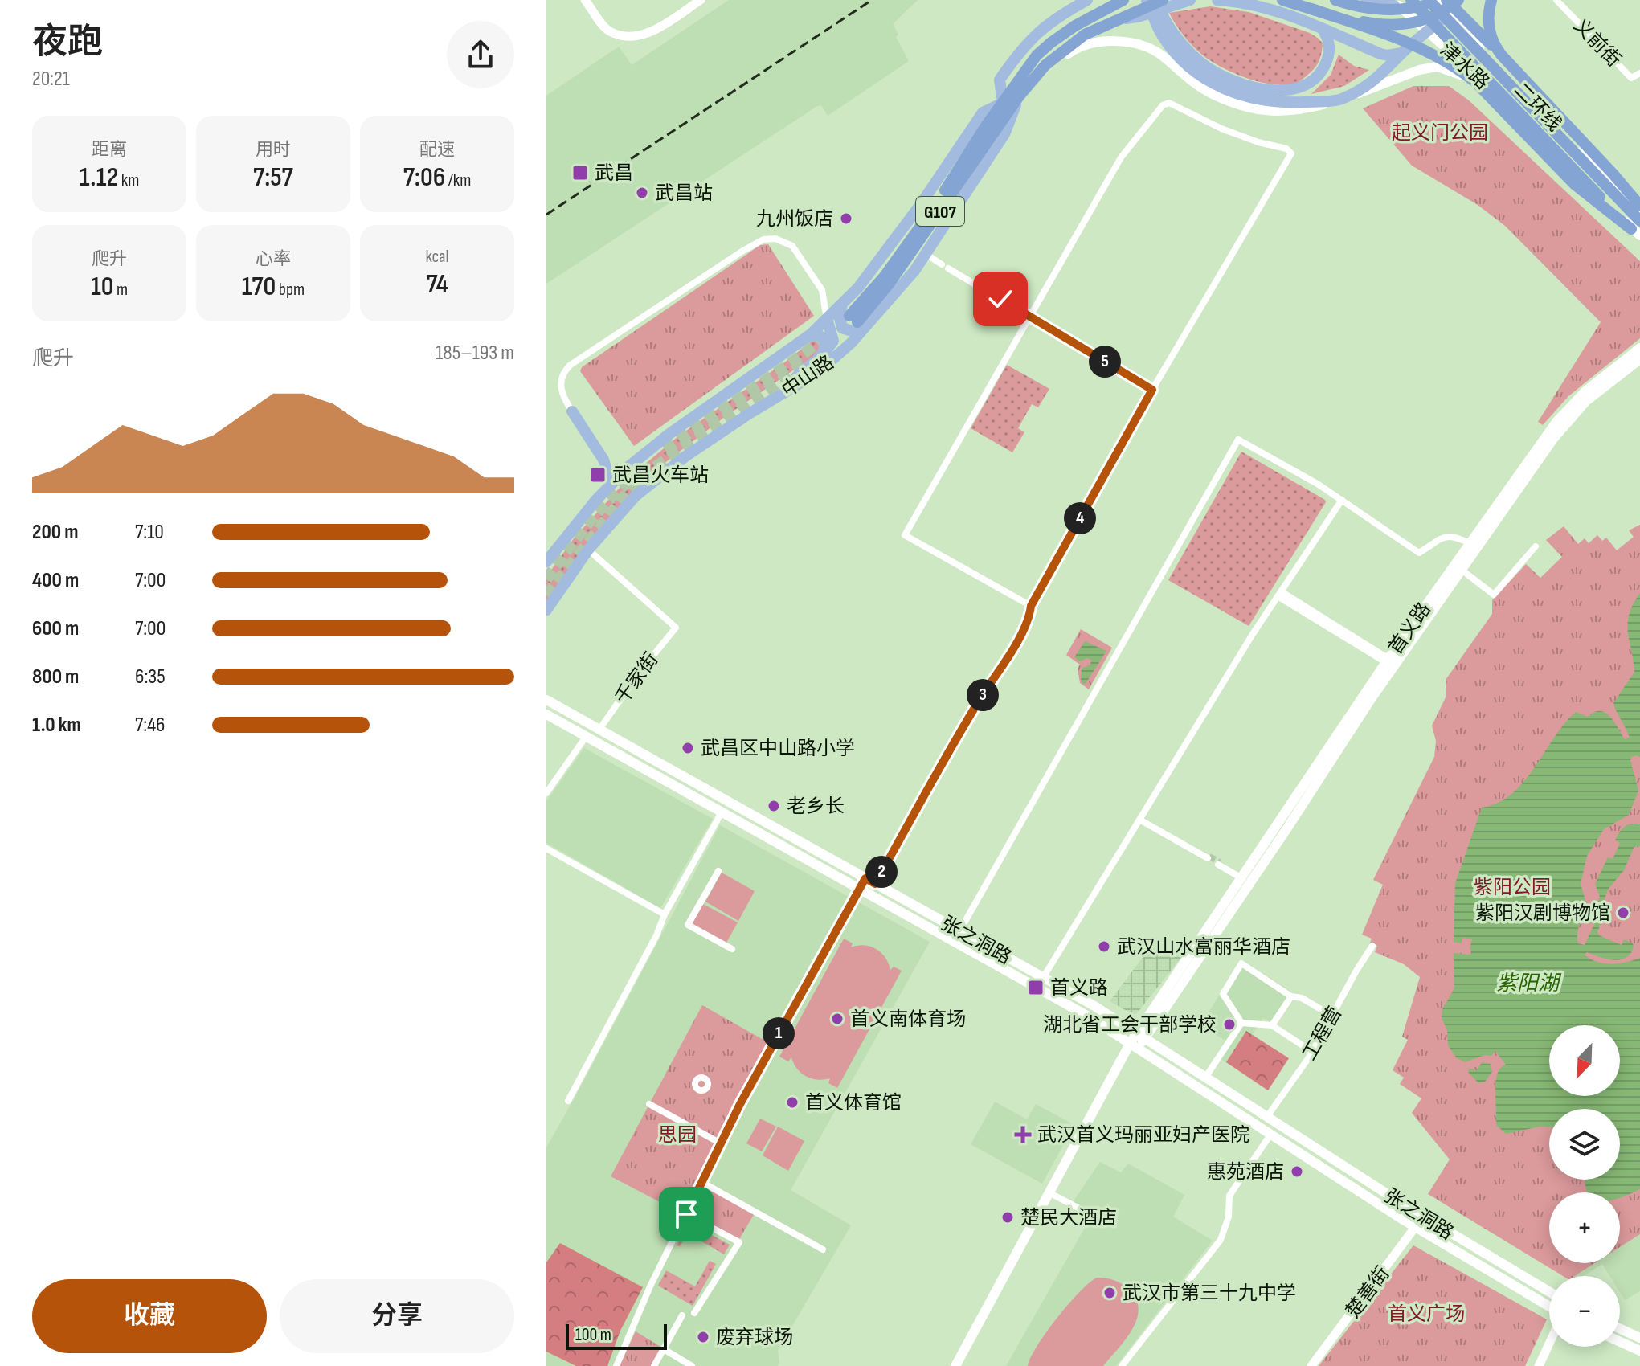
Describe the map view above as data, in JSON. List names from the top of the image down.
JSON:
{
  "streets": {
    "highway": ["二环线", "G107"],
    "main road": [
      "津水路",
      "中山路",
      "首义路",
      "张之洞路"
    ],
    "street": [
      "义前街",
      "千家街",
      "工程营",
      "楚善街"
    ]
  },
  "crossings": [
    ["津水路", "二环线"],
    ["G107", "中山路"],
    ["中山路", "千家街"],
    ["首义路", "张之洞路"],
    ["千家街", "张之洞路"],
    ["张之洞路", "工程营"],
    ["张之洞路", "楚善街"]
  ],
  "water": ["紫阳湖"],
  "parks": [
    "起义门公园",
    "紫阳公园",
    "思园",
    "首义广场"
  ],
  "places": {
    "transit": ["武昌", "武昌火车站", "首义路"],
    "other": [
      "武昌站",
      "九州饭店",
      "武昌区中山路小学",
      "老乡长",
      "紫阳汉剧博物馆",
      "武汉山水富丽华酒店",
      "首义南体育场",
      "湖北省工会干部学校",
      "首义体育馆",
      "惠苑酒店",
      "楚民大酒店",
      "武汉市第三十九中学",
      "废弃球场"
    ],
    "health": ["武汉首义玛丽亚妇产医院"]
  },
  "scale_bar": "100 m",
  "north": "bottom left",
  "page": {
    "heading": ["夜跑", "20:21"],
    "stats": [
      ["距离", "1.12 km"],
      ["用时", "7:57"],
      ["配速", "7:06 /km"],
      ["爬升", "10 m"],
      ["心率", "170 bpm"],
      ["kcal", "74"]
    ],
    "chart": ["爬升", "185–193 m"],
    "pins": [
      "5",
      "4",
      "3",
      "2",
      "1"
    ],
    "list": [
      {
        "name": "200 m",
        "note": "7:10"
      },
      {
        "name": "400 m",
        "note": "7:00"
      },
      {
        "name": "600 m",
        "note": "7:00"
      },
      {
        "name": "800 m",
        "note": "6:35"
      },
      {
        "name": "1.0 km",
        "note": "7:46"
      }
    ],
    "map_buttons": ["+", "−"],
    "buttons": ["收藏", "分享"],
    "scale": "100 m"
  }
}
